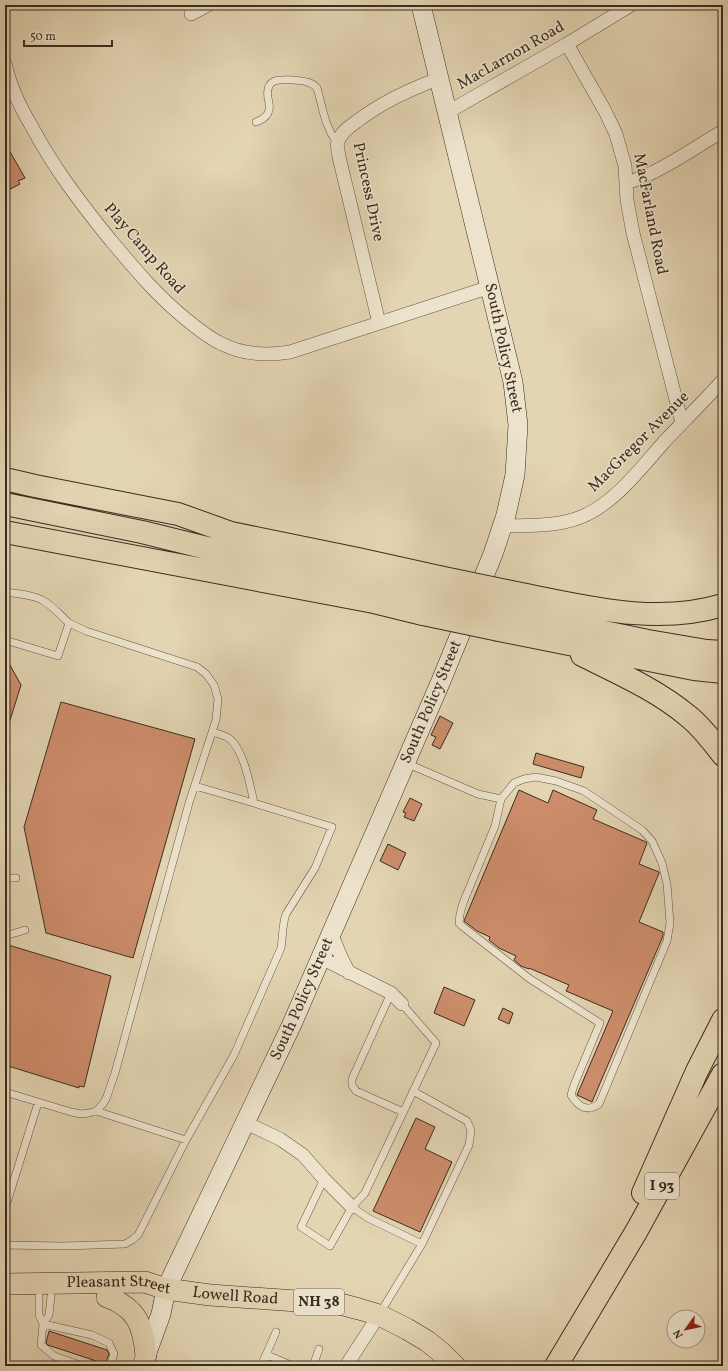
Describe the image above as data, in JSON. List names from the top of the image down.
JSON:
{
  "streets": {
    "highway": ["I 93"],
    "main road": ["Pleasant Street", "Lowell Road", "NH 38"],
    "street": [
      "MacLarnon Road",
      "Princess Drive",
      "MacFarland Road",
      "Play Camp Road",
      "South Policy Street",
      "MacGregor Avenue"
    ]
  },
  "crossings": [
    ["MacLarnon Road", "MacFarland Road"],
    ["MacLarnon Road", "South Policy Street"],
    ["Princess Drive", "Play Camp Road"],
    ["Princess Drive", "South Policy Street"],
    ["MacFarland Road", "MacGregor Avenue"],
    ["Play Camp Road", "South Policy Street"],
    ["South Policy Street", "MacGregor Avenue"],
    ["South Policy Street", "Pleasant Street"],
    ["South Policy Street", "Lowell Road"],
    ["Pleasant Street", "Lowell Road"]
  ],
  "scale_bar": "50 m",
  "north": "bottom left"
}
